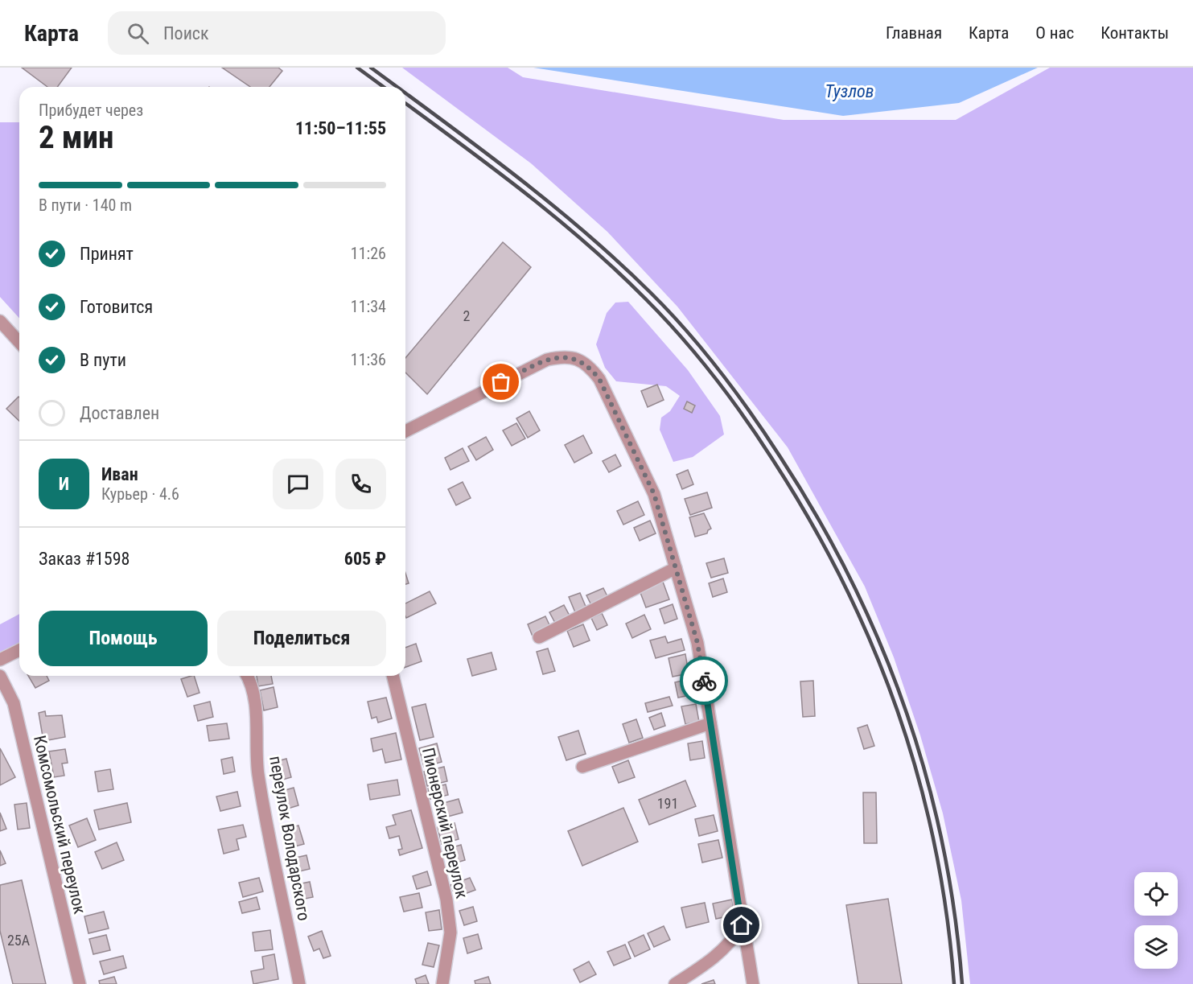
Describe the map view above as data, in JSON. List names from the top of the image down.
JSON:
{
  "streets": {
    "street": ["Пионерский переулок", "Комсомольский переулок", "переулок Володарского"]
  },
  "water": ["Тузлов"],
  "house_numbers": ["2", "191", "25А"],
  "page": {
    "header": "Карта",
    "search": "Поиск",
    "nav": [
      "Главная",
      "Карта",
      "О нас",
      "Контакты"
    ],
    "heading": ["2 мин", "Прибудет через", "11:50–11:55"],
    "panel": [
      "Иван",
      "Курьер · 4.6",
      "Заказ #1598",
      "605 ₽"
    ],
    "bar": "В пути · 140 m",
    "list": [
      ["Принят", "11:26"],
      ["Готовится", "11:34"],
      ["В пути", "11:36"],
      "Доставлен"
    ],
    "round": "И",
    "buttons": ["Помощь", "Поделиться"]
  }
}
